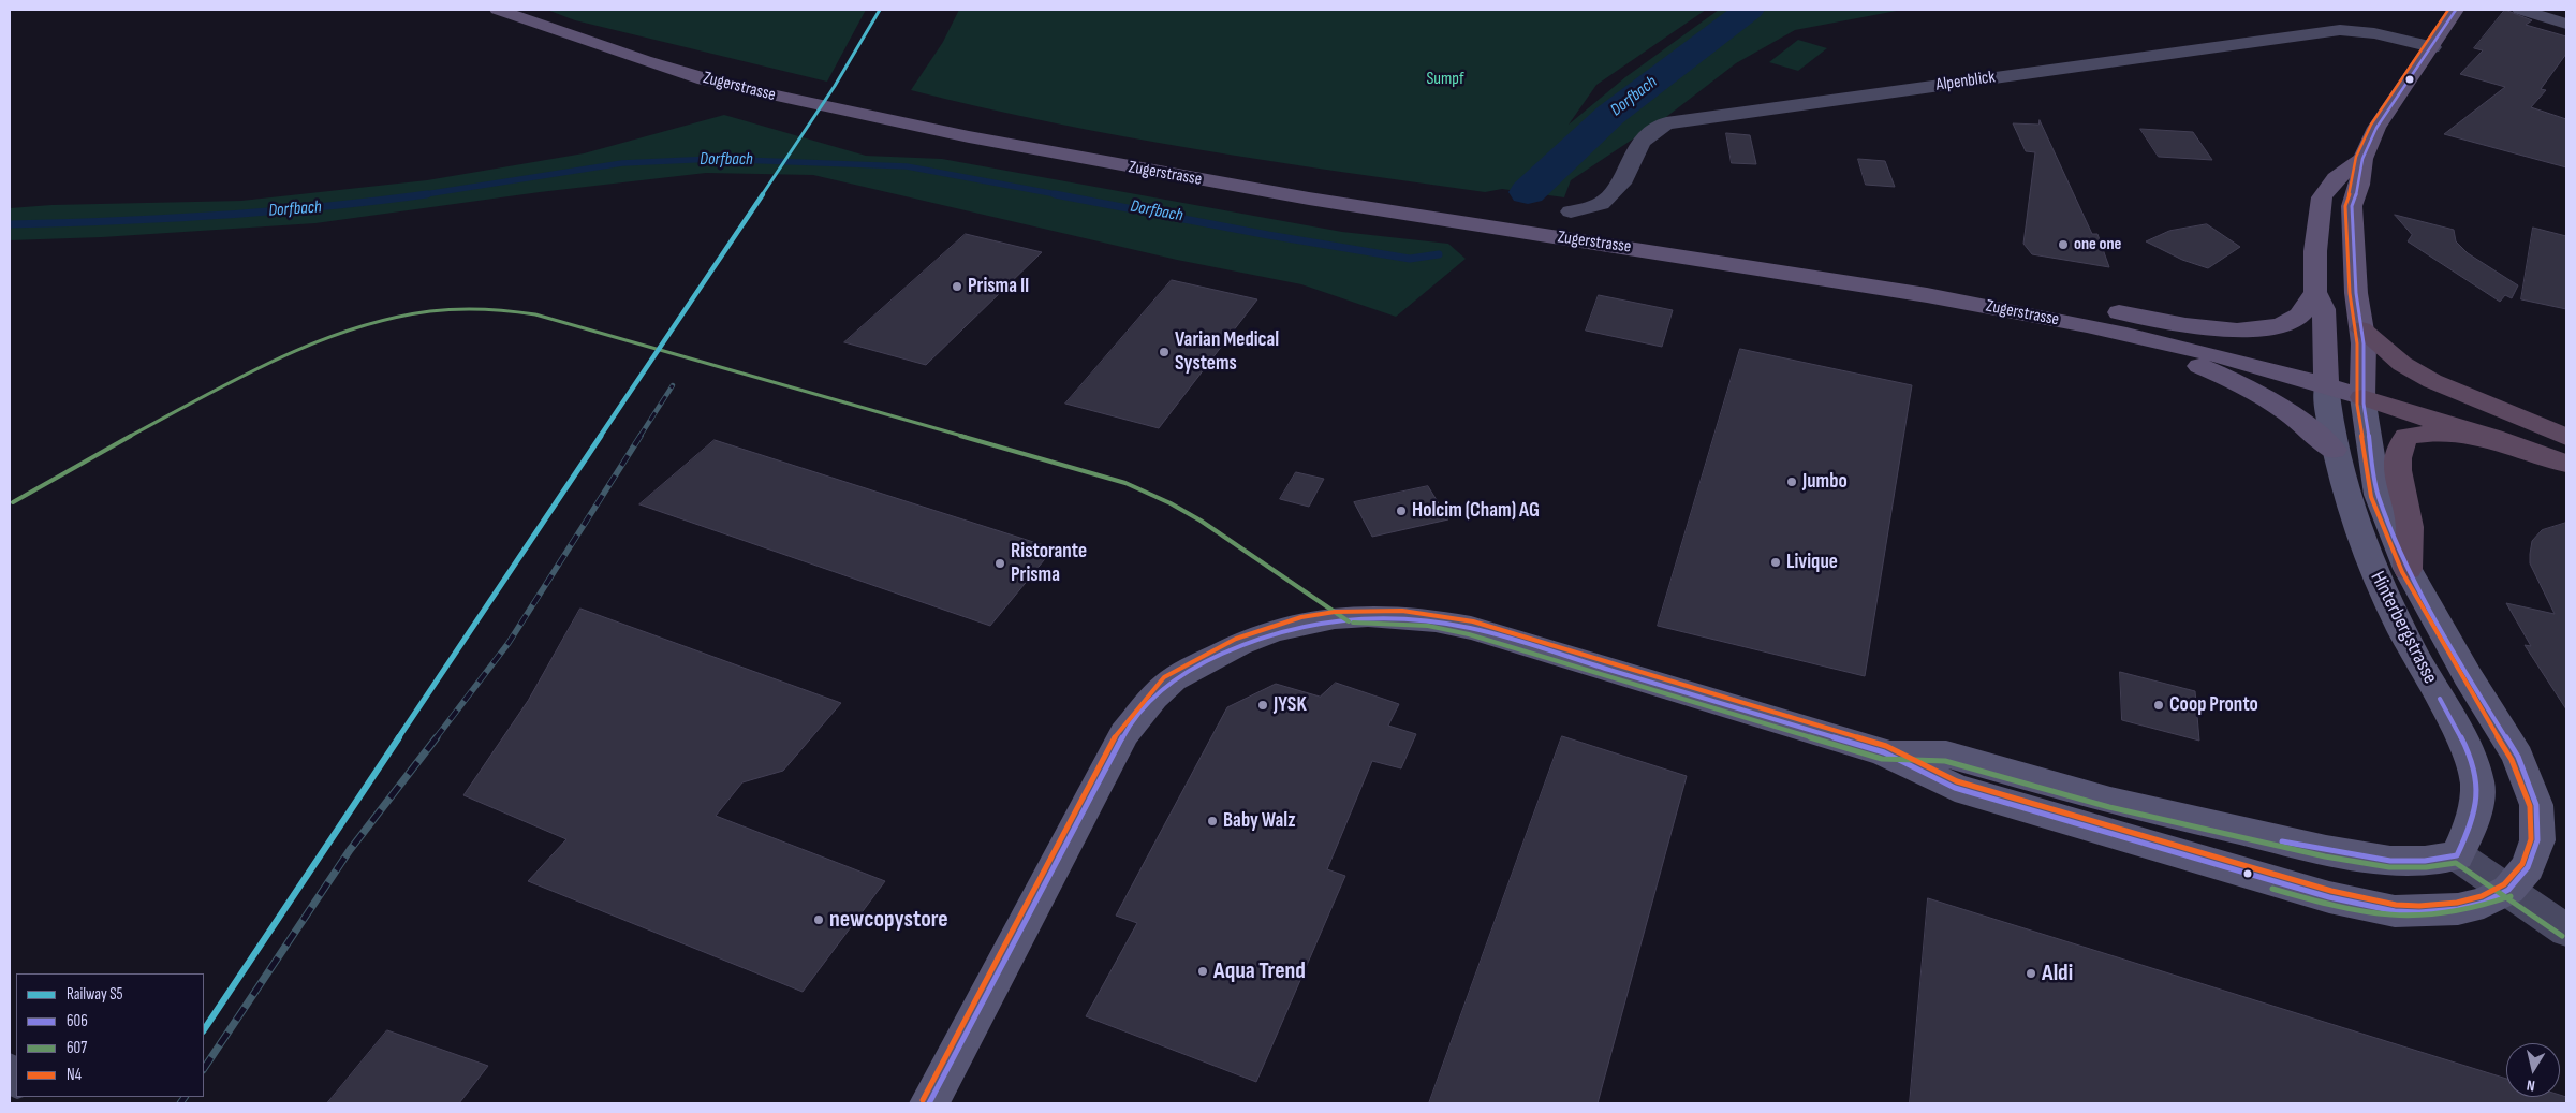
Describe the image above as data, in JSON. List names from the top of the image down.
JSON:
{
  "streets": {
    "main road": ["Zugerstrasse"],
    "street": ["Alpenblick", "Hinterbergstrasse"]
  },
  "crossings": [
    ["Zugerstrasse", "Hinterbergstrasse"]
  ],
  "water": ["Dorfbach"],
  "parks": ["Sumpf"],
  "places": [
    "one one",
    "Prisma II",
    "Varian Medical Systems",
    "Jumbo",
    "Holcim (Cham) AG",
    "Livique",
    "Ristorante Prisma",
    "JYSK",
    "Coop Pronto",
    "Baby Walz",
    "newcopystore",
    "Aqua Trend",
    "Aldi"
  ],
  "lines": [
    "rail line S5",
    "transit line 606",
    "transit line N4",
    "transit line 607"
  ],
  "legend": [
    "Railway S5",
    "606",
    "607",
    "N4"
  ],
  "north": "bottom"
}
